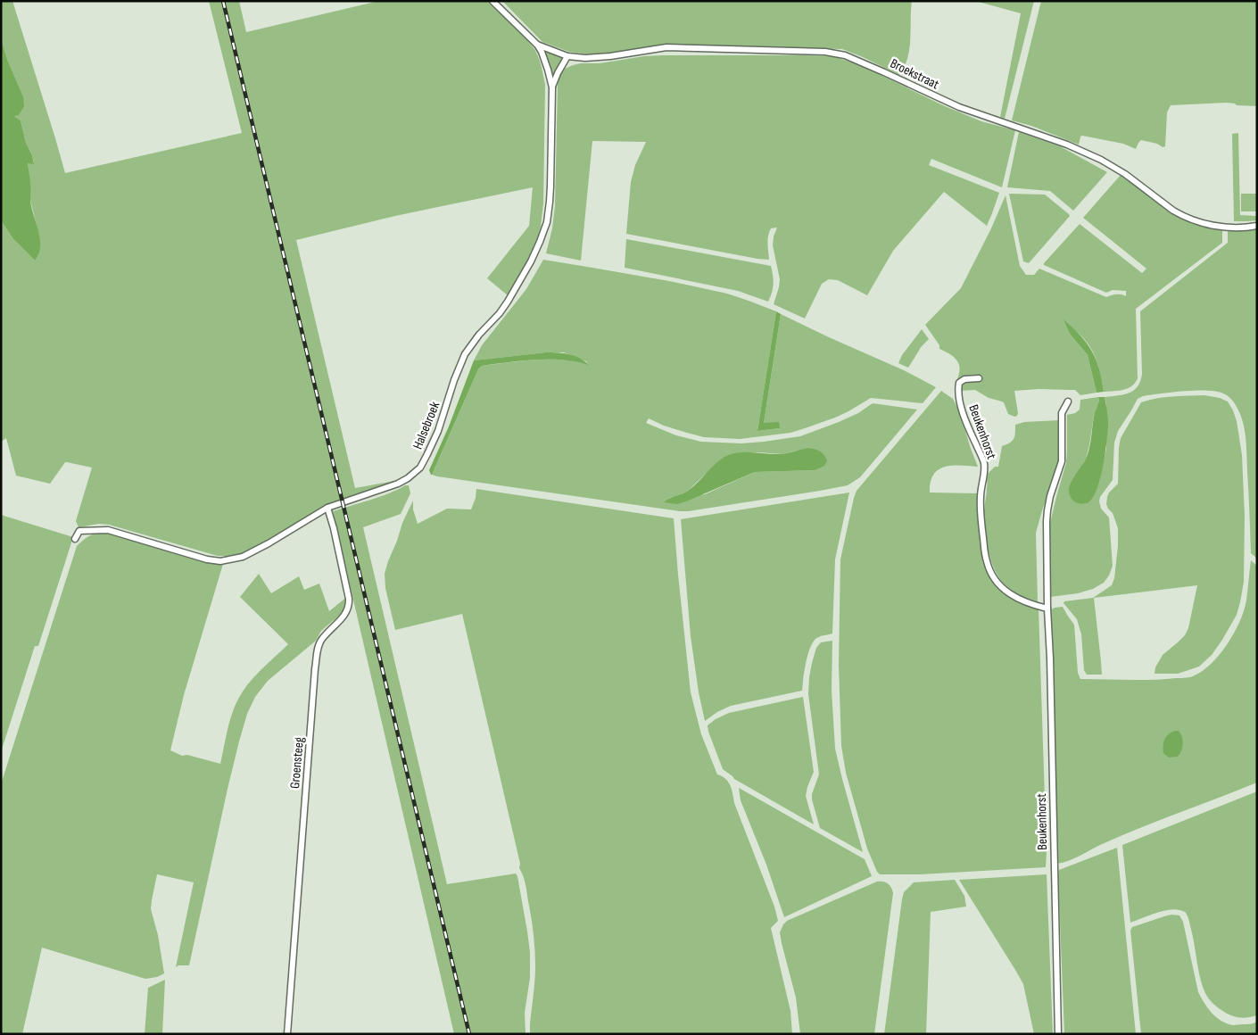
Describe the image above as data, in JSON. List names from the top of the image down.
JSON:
{
  "streets": {
    "street": [
      "Broekstraat",
      "Halsebroek",
      "Beukenhorst",
      "Groensteeg"
    ]
  },
  "crossings": [
    ["Broekstraat", "Halsebroek"],
    ["Halsebroek", "Groensteeg"]
  ]
}
